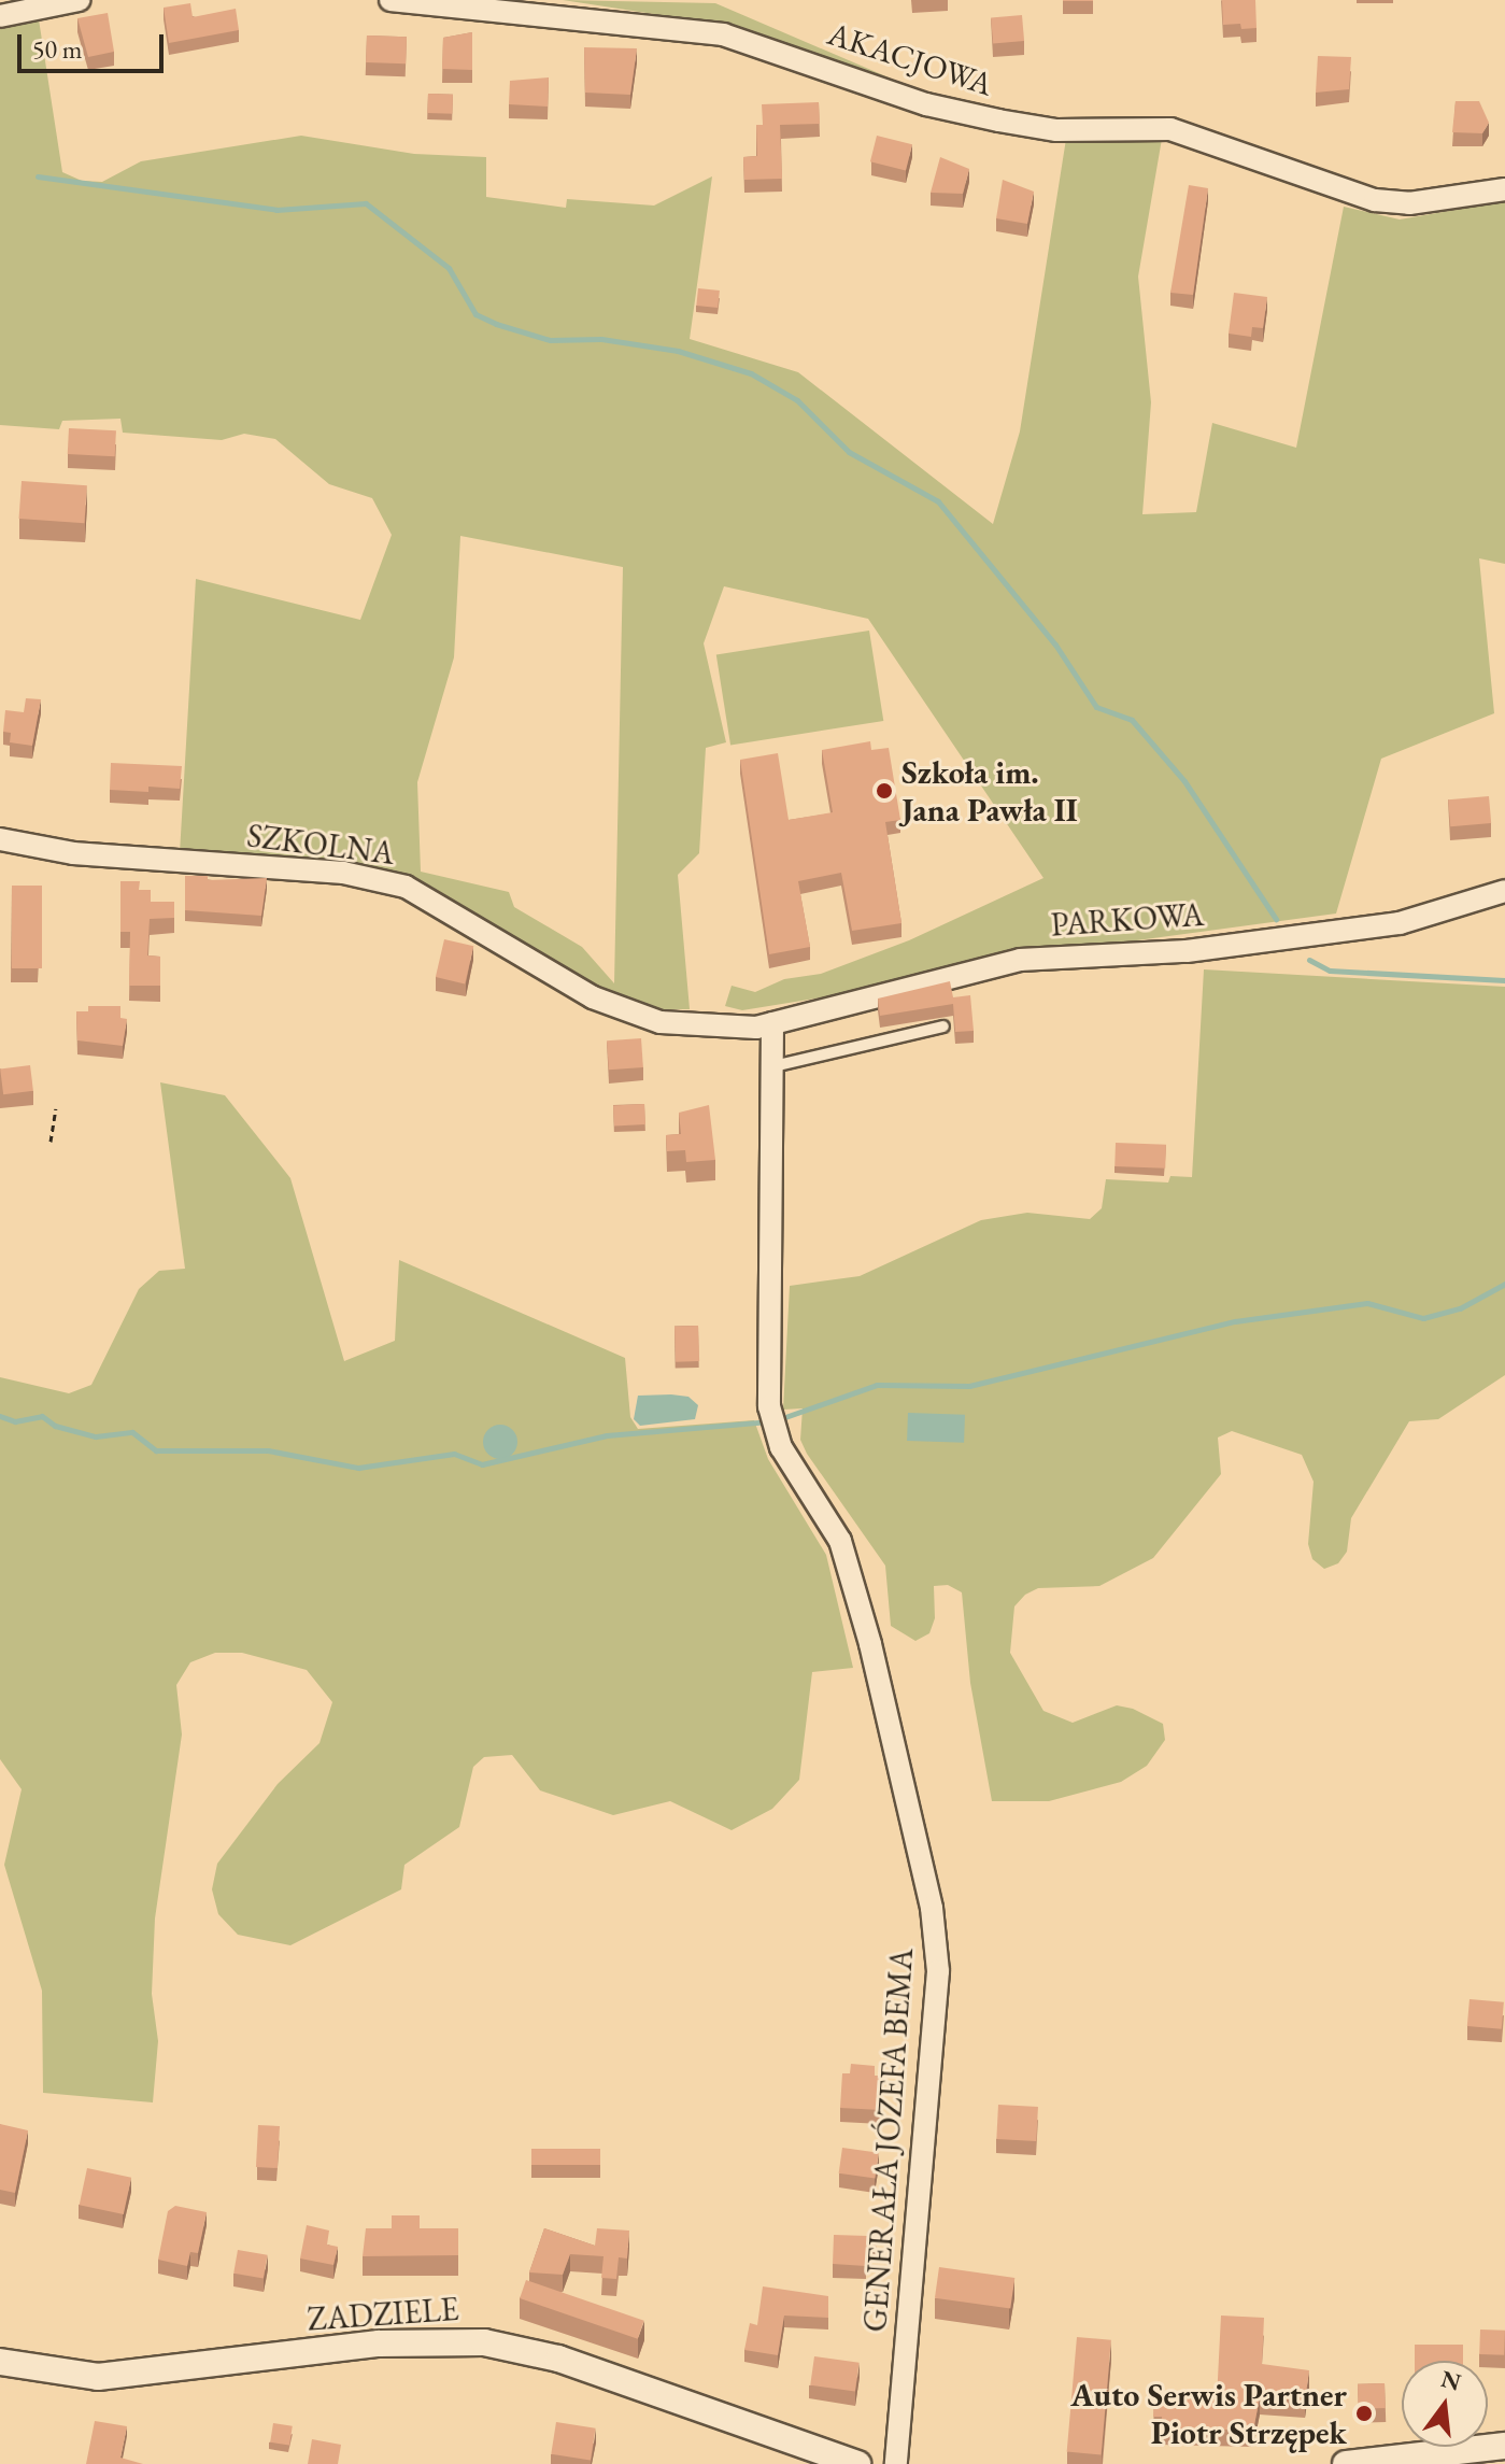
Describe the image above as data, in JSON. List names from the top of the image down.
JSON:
{
  "streets": {
    "street": [
      "AKACJOWA",
      "SZKOLNA",
      "PARKOWA",
      "GENERAŁA JÓZEFA BEMA",
      "ZADZIELE"
    ]
  },
  "crossings": [
    ["SZKOLNA", "PARKOWA"],
    ["SZKOLNA", "GENERAŁA JÓZEFA BEMA"],
    ["PARKOWA", "GENERAŁA JÓZEFA BEMA"]
  ],
  "places": ["Szkoła im. Jana Pawła II", "Auto Serwis Partner Piotr Strzępek"],
  "scale_bar": "50 m",
  "north": "top"
}
